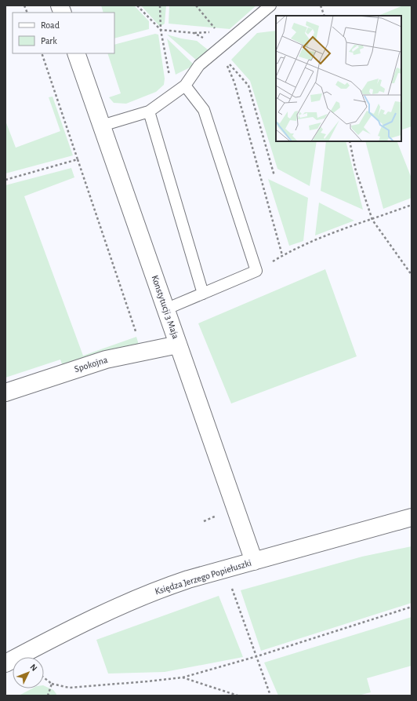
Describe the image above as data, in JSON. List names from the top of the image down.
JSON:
{
  "streets": {
    "street": ["Konstytucji 3 Maja", "Spokojna", "Księdza Jerzego Popiełuszki"]
  },
  "crossings": [
    ["Konstytucji 3 Maja", "Spokojna"],
    ["Konstytucji 3 Maja", "Księdza Jerzego Popiełuszki"]
  ],
  "legend": ["Road", "Park"],
  "north": "top right"
}
